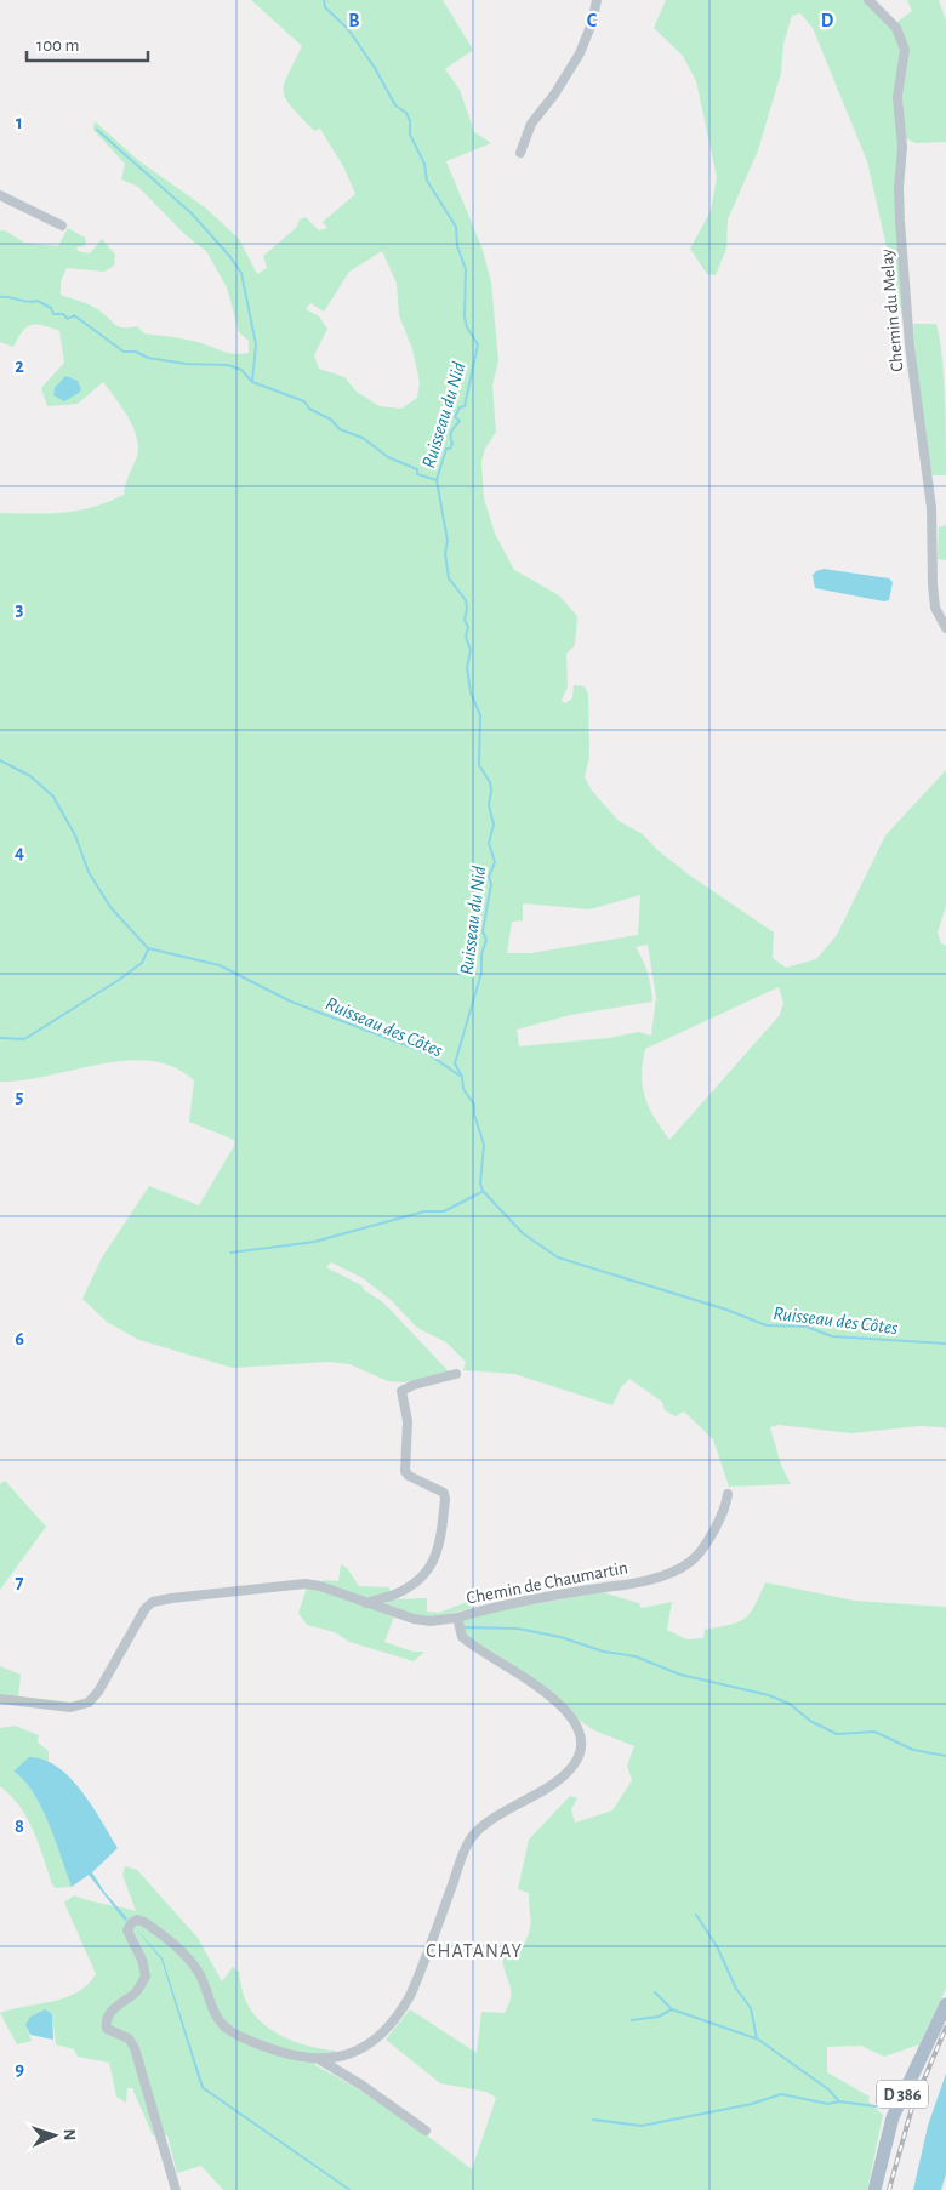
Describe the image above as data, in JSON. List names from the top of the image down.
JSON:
{
  "streets": {
    "main road": ["D 386"],
    "street": ["Chemin du Melay", "Chemin de Chaumartin"]
  },
  "districts": ["CHATANAY"],
  "water": ["Ruisseau du Nid", "Ruisseau des Côtes"],
  "scale_bar": "100 m",
  "north": "right",
  "grid": {
    "columns": ["B", "C", "D"],
    "rows": [
      "1",
      "2",
      "3",
      "4",
      "5",
      "6",
      "7",
      "8",
      "9"
    ]
  }
}
